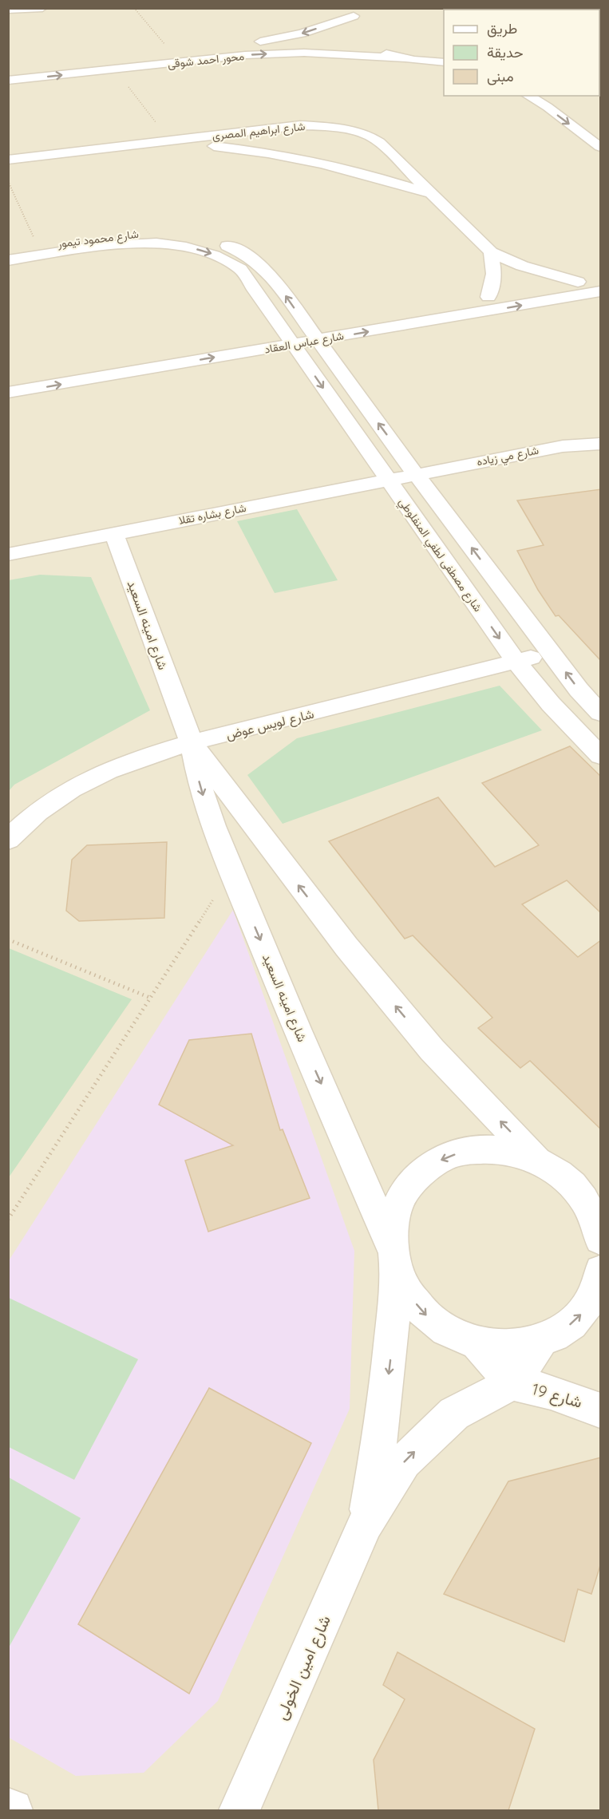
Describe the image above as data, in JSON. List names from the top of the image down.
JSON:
{
  "streets": {
    "street": [
      "محور احمد شوقى",
      "شارع ابراهيم المصرى",
      "شارع محمود تيمور",
      "شارع عباس العقاد",
      "شارع مي زياده",
      "شارع بشاره تقلا",
      "شارع مصطفى لطفي المنفلوطي",
      "شارع امينه السعيد",
      "شارع لويس عوض",
      "شارع 19",
      "شارع امين الخولى"
    ]
  },
  "crossings": [
    ["شارع ابراهيم المصرى", "شارع عباس العقاد"],
    ["شارع محمود تيمور", "شارع عباس العقاد"],
    ["شارع محمود تيمور", "شارع مصطفى لطفي المنفلوطي"],
    ["شارع عباس العقاد", "شارع مصطفى لطفي المنفلوطي"],
    ["شارع مي زياده", "شارع بشاره تقلا"],
    ["شارع بشاره تقلا", "شارع مصطفى لطفي المنفلوطي"],
    ["شارع بشاره تقلا", "شارع امينه السعيد"],
    ["شارع مصطفى لطفي المنفلوطي", "شارع لويس عوض"],
    ["شارع امينه السعيد", "شارع لويس عوض"],
    ["شارع امينه السعيد", "شارع امين الخولى"],
    ["شارع 19", "شارع امين الخولى"]
  ],
  "legend": ["طريق", "حديقة", "مبنى"]
}
